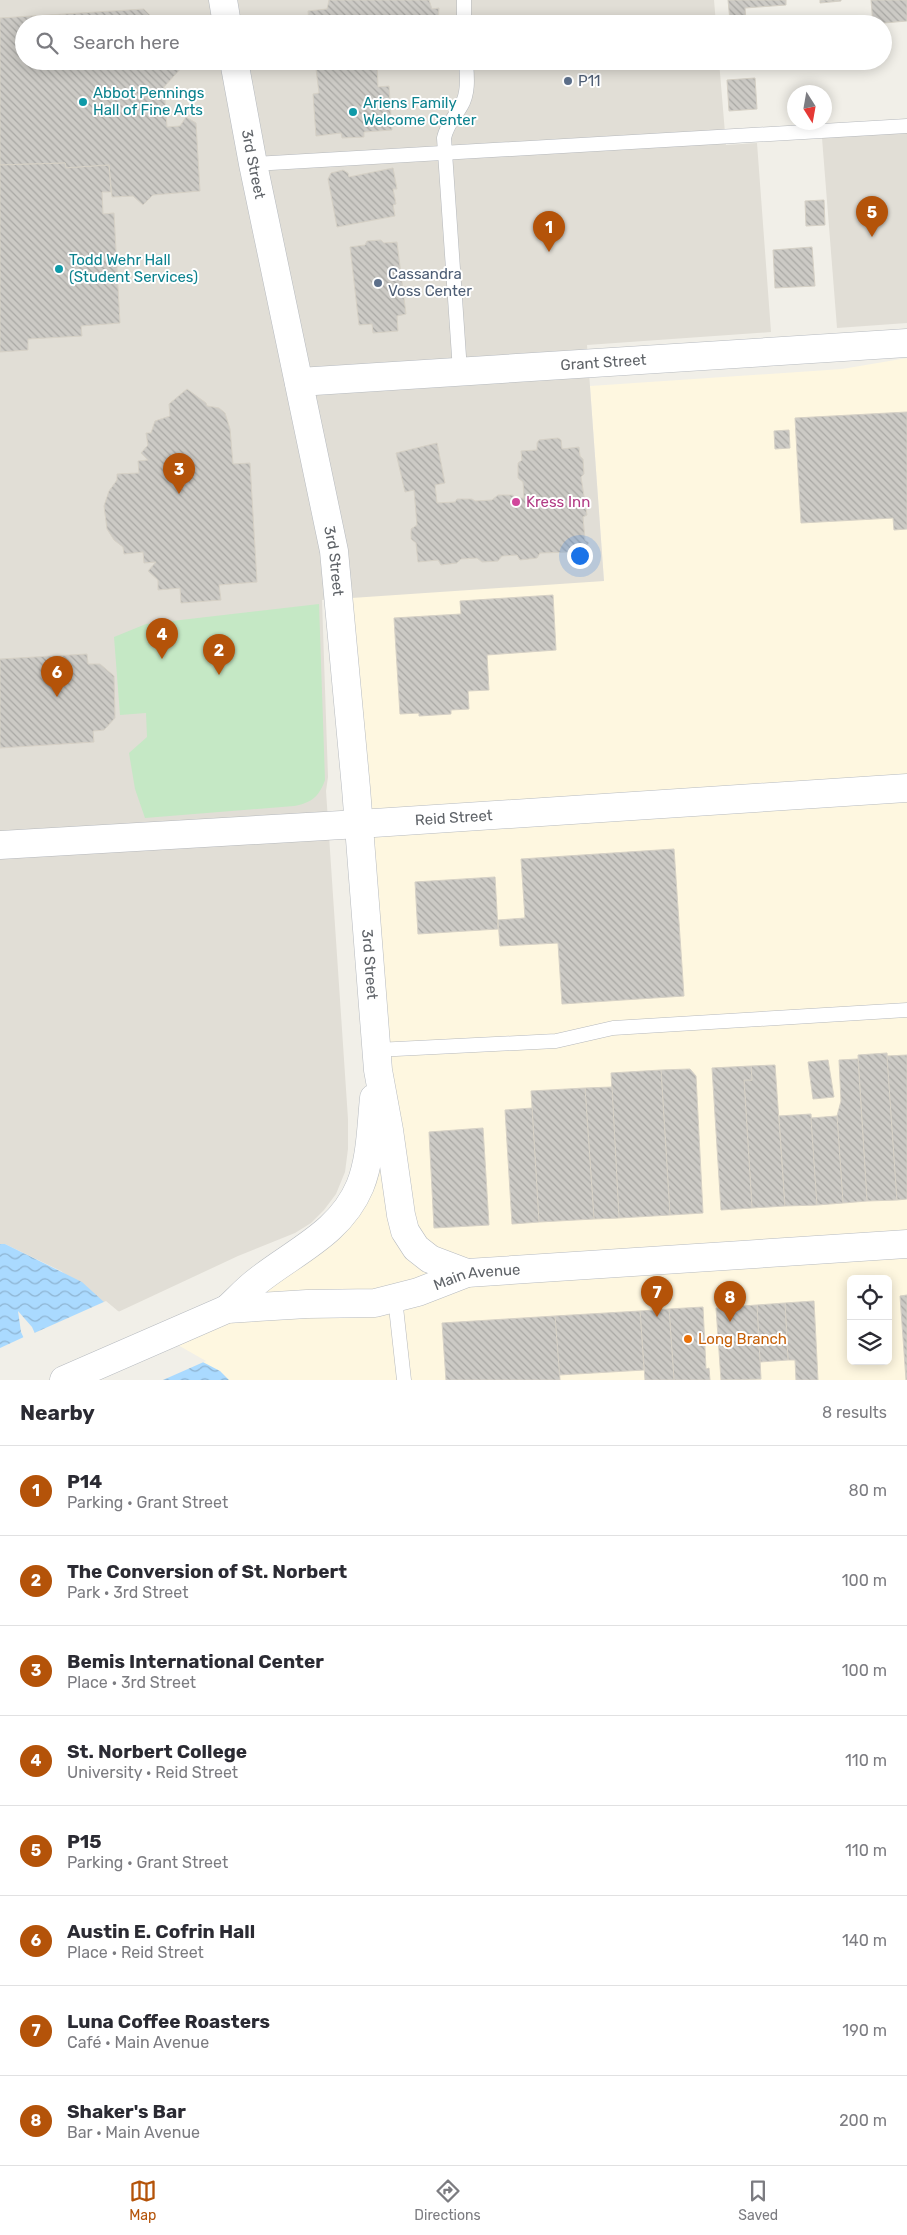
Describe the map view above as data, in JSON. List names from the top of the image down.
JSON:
{
  "streets": {
    "main road": [
      "3rd Street",
      "Grant Street",
      "Reid Street",
      "Main Avenue"
    ]
  },
  "crossings": [
    ["3rd Street", "Grant Street"],
    ["3rd Street", "Reid Street"]
  ],
  "places": [
    "P11",
    "Abbot Pennings Hall of Fine Arts",
    "Ariens Family Welcome Center",
    "Todd Wehr Hall (Student Services)",
    "Cassandra Voss Center",
    "Kress Inn",
    "Long Branch"
  ],
  "north": "bottom",
  "page": {
    "search": "Search here",
    "pins": [
      "5",
      "1",
      "3",
      "4",
      "2",
      "6",
      "7",
      "8"
    ],
    "heading": ["Nearby", "8 results"],
    "list": [
      {
        "mark": "1",
        "name": "P14",
        "note": "Parking · Grant Street",
        "value": "80 m"
      },
      {
        "mark": "2",
        "name": "The Conversion of St. Norbert",
        "note": "Park · 3rd Street",
        "value": "100 m"
      },
      {
        "mark": "3",
        "name": "Bemis International Center",
        "note": "Place · 3rd Street",
        "value": "100 m"
      },
      {
        "mark": "4",
        "name": "St. Norbert College",
        "note": "University · Reid Street",
        "value": "110 m"
      },
      {
        "mark": "5",
        "name": "P15",
        "note": "Parking · Grant Street",
        "value": "110 m"
      },
      {
        "mark": "6",
        "name": "Austin E. Cofrin Hall",
        "note": "Place · Reid Street",
        "value": "140 m"
      },
      {
        "mark": "7",
        "name": "Luna Coffee Roasters",
        "note": "Café · Main Avenue",
        "value": "190 m"
      },
      {
        "mark": "8",
        "name": "Shaker's Bar",
        "note": "Bar · Main Avenue",
        "value": "200 m"
      }
    ],
    "nav": ["Map", "Directions", "Saved"]
  }
}
